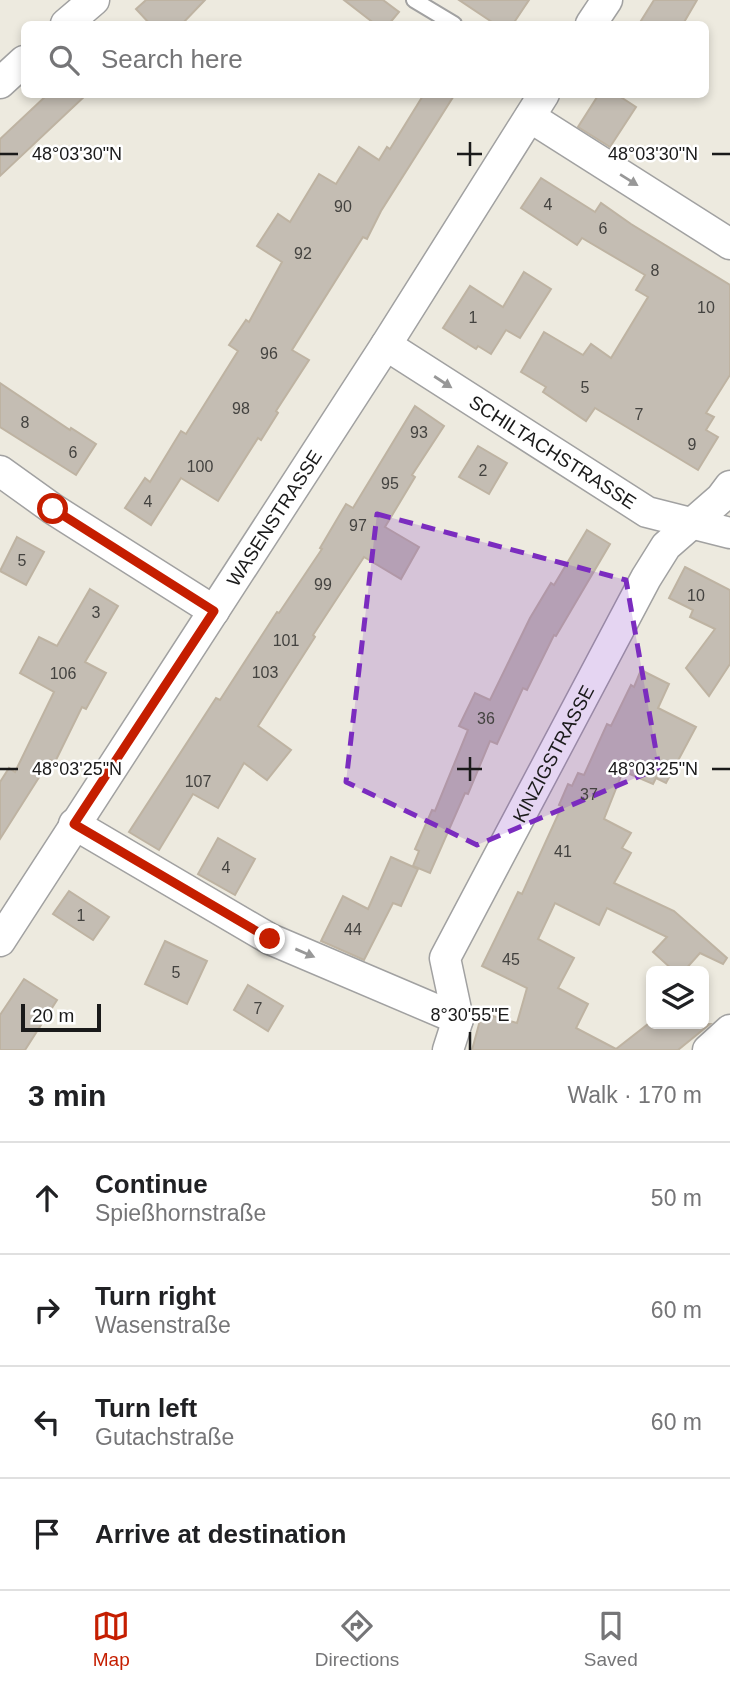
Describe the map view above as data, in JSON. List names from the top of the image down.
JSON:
{
  "streets": {
    "street": ["SCHILTACHSTRASSE", "WASENSTRASSE", "KINZIGSTRASSE"]
  },
  "crossings": [
    ["SCHILTACHSTRASSE", "WASENSTRASSE"],
    ["SCHILTACHSTRASSE", "KINZIGSTRASSE"]
  ],
  "one_way": ["SCHILTACHSTRASSE"],
  "house_numbers": [
    "4",
    "90",
    "6",
    "92",
    "8",
    "10",
    "1",
    "96",
    "5",
    "98",
    "7",
    "8",
    "93",
    "9",
    "6",
    "100",
    "2",
    "95",
    "4",
    "97",
    "5",
    "99",
    "10",
    "3",
    "101",
    "103",
    "106",
    "36",
    "107",
    "37",
    "41",
    "4",
    "1",
    "44",
    "45",
    "5",
    "7"
  ],
  "scale_bar": "20 m",
  "page": {
    "search": "Search here",
    "scale": "20 m",
    "heading": ["3 min", "Walk · 170 m"],
    "list": [
      ["Continue", "Spießhornstraße", "50 m"],
      ["Turn right", "Wasenstraße", "60 m"],
      ["Turn left", "Gutachstraße", "60 m"],
      "Arrive at destination"
    ],
    "nav": ["Map", "Directions", "Saved"]
  },
  "coordinates": ["48°03'30\"N", "48°03'25\"N", "8°30'55\"E"]
}
